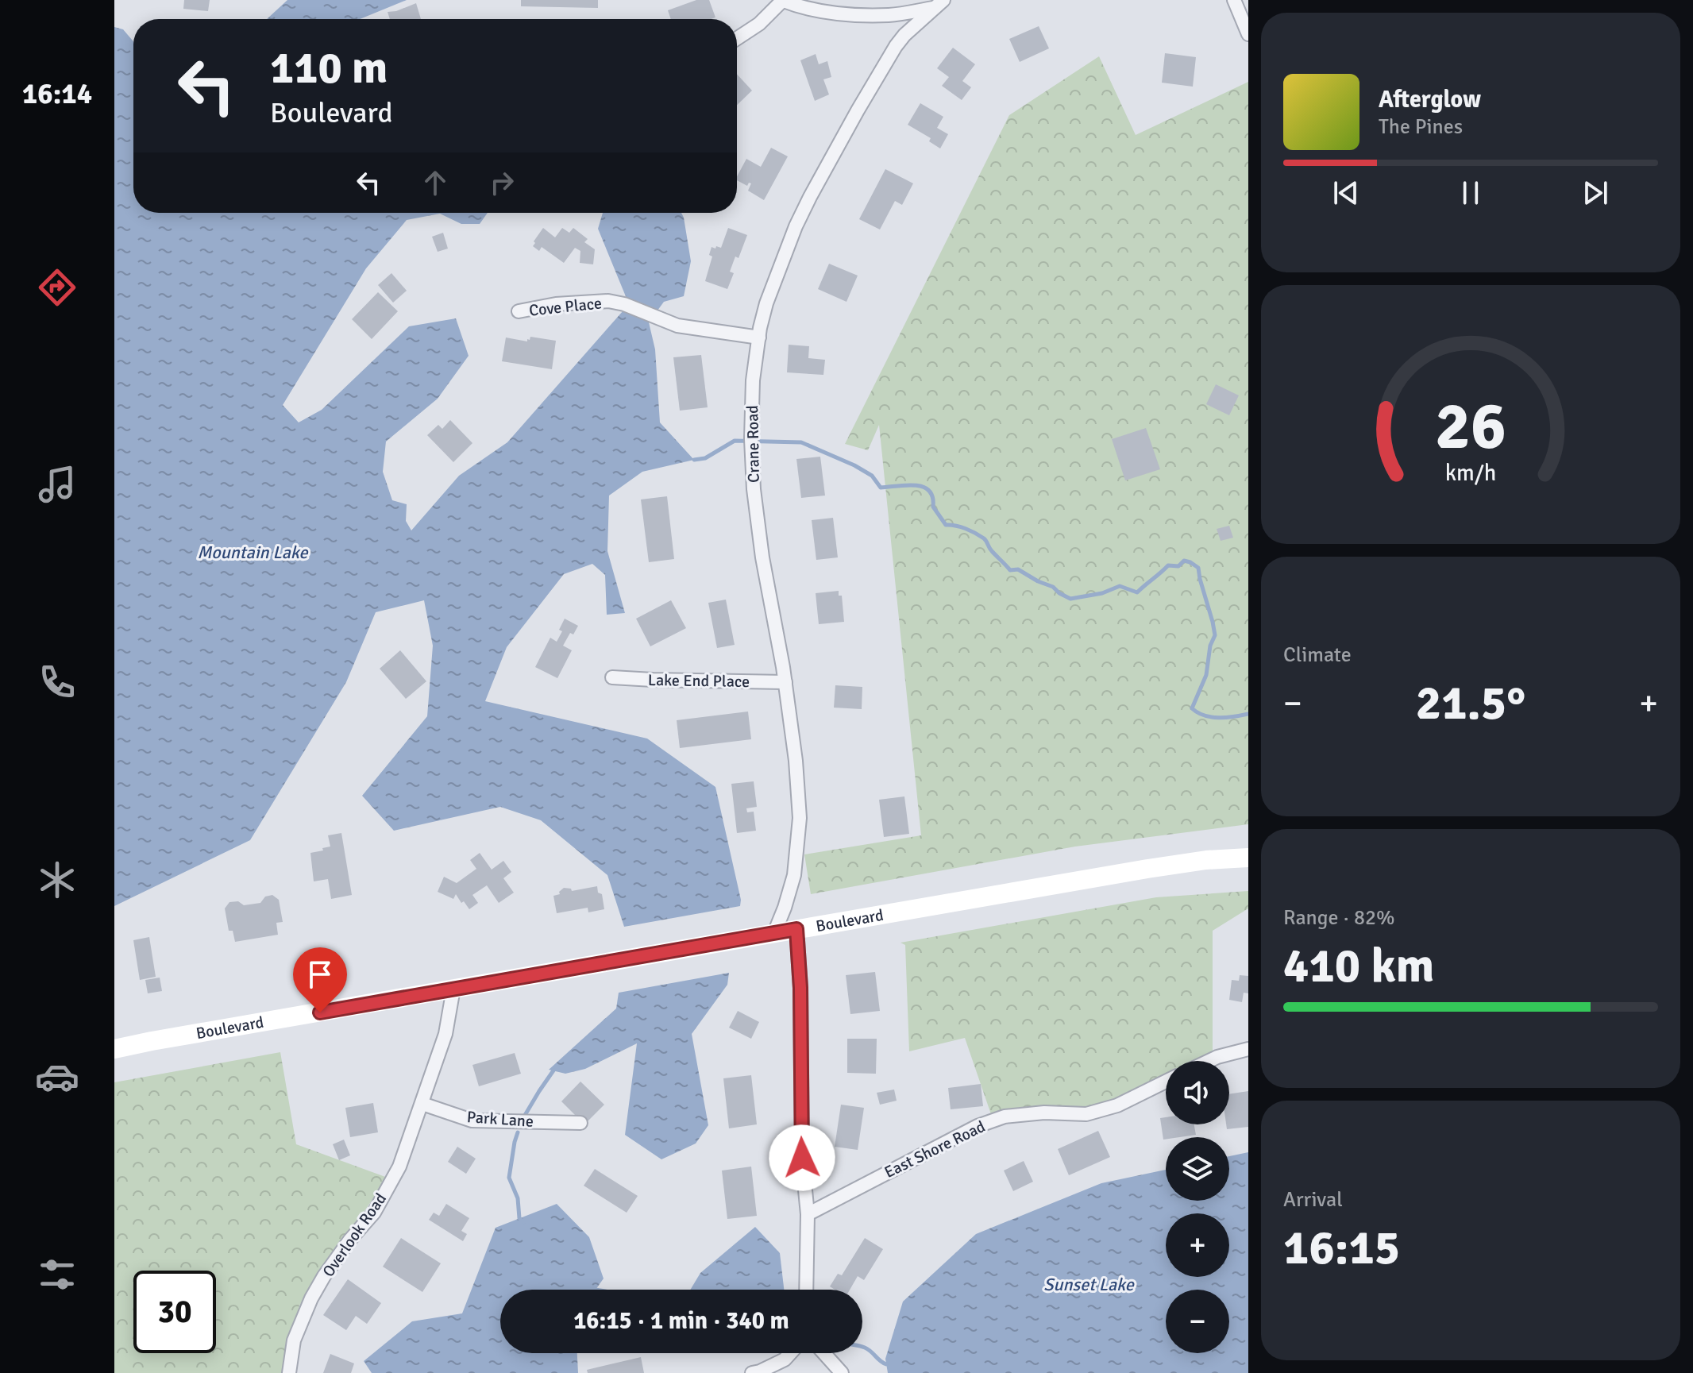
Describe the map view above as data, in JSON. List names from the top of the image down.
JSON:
{
  "streets": {
    "main road": ["Boulevard"],
    "street": [
      "Cove Place",
      "Crane Road",
      "Lake End Place",
      "Park Lane",
      "East Shore Road",
      "Overlook Road"
    ]
  },
  "crossings": [
    ["Cove Place", "Crane Road"],
    ["Crane Road", "Lake End Place"],
    ["Crane Road", "Boulevard"],
    ["Boulevard", "Overlook Road"],
    ["Park Lane", "Overlook Road"]
  ],
  "water": ["Mountain Lake", "Sunset Lake"],
  "page": {
    "tabs": "16:14",
    "turn": ["110 m", "Boulevard"],
    "song": ["Afterglow", "The Pines"],
    "tile": [
      "Climate",
      ["Range · 82%", "410 km"],
      ["Arrival", "16:15"]
    ],
    "heat": ["−", "21.5°", "+"],
    "map_buttons": ["+", "−"],
    "limit": "30",
    "trip": "16:15 · 1 min · 340 m",
    "gauge": ["26", "km/h"]
  }
}
